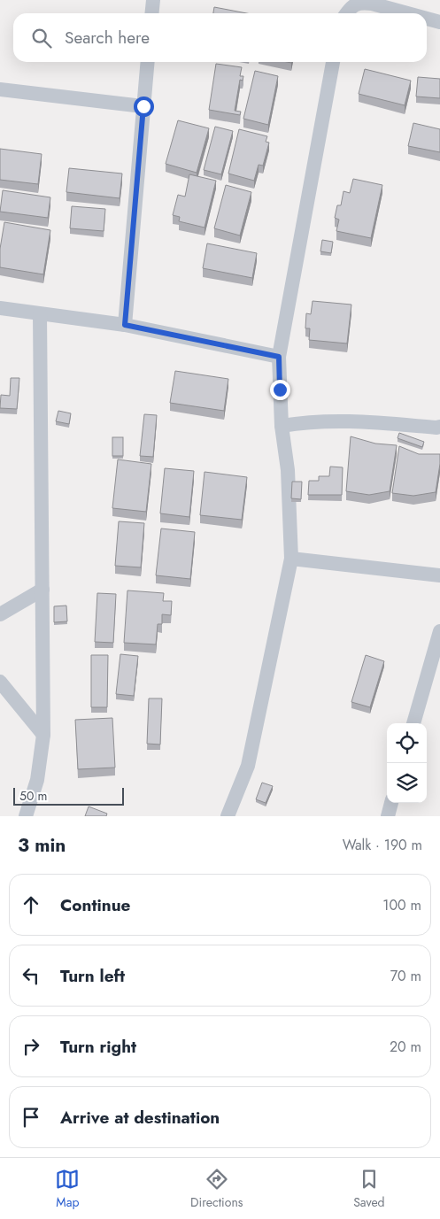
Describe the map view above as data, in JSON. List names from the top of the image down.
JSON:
{
  "scale_bar": "50 m",
  "page": {
    "search": "Search here",
    "scale": "50 m",
    "heading": ["3 min", "Walk · 190 m"],
    "list": [
      ["Continue", "100 m"],
      ["Turn left", "70 m"],
      ["Turn right", "20 m"],
      "Arrive at destination"
    ],
    "nav": ["Map", "Directions", "Saved"]
  }
}
